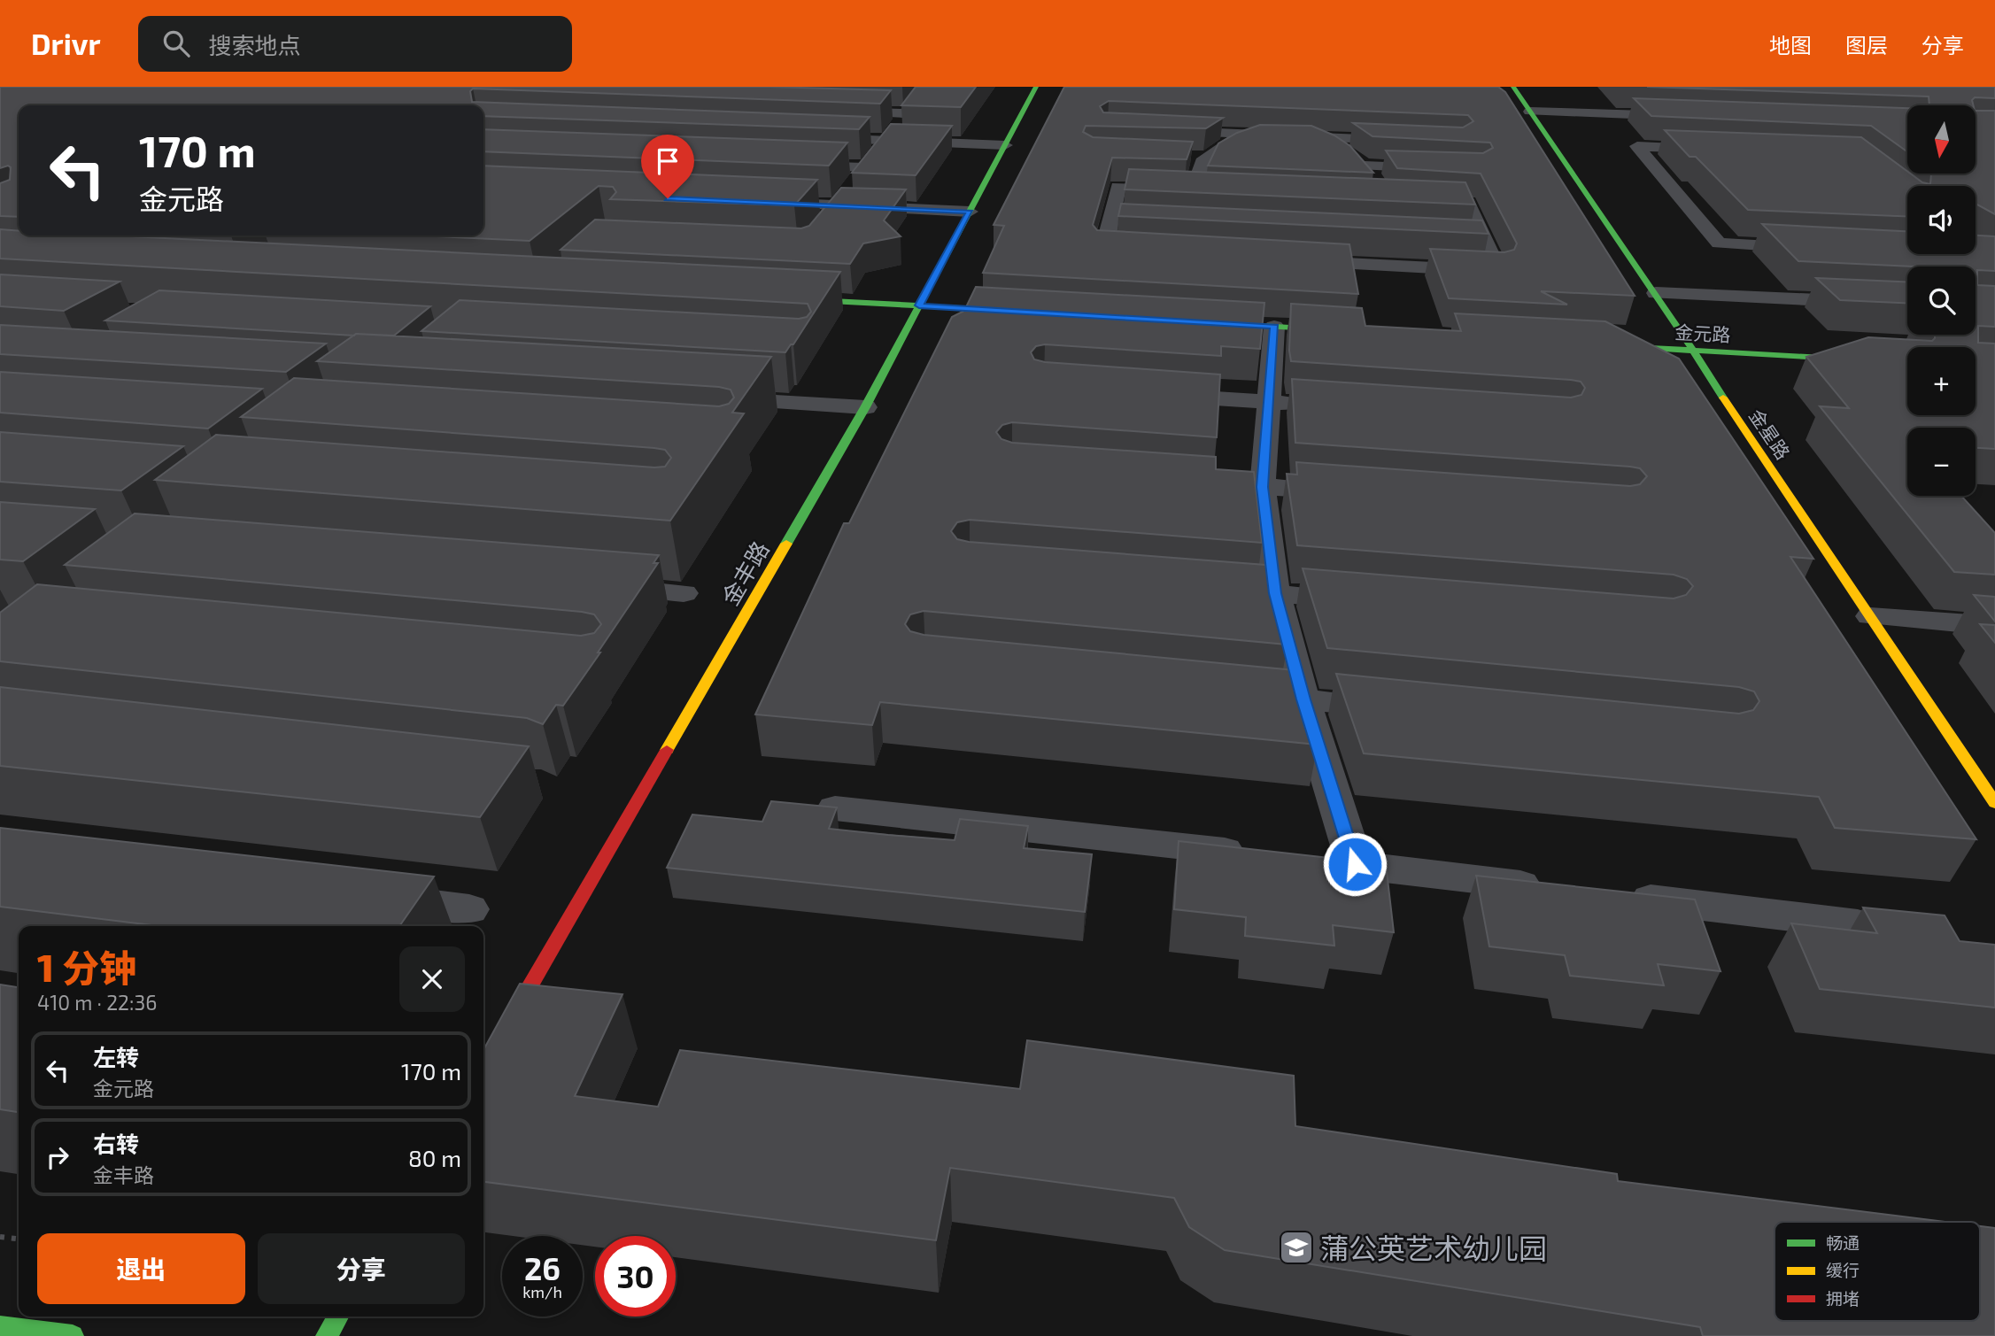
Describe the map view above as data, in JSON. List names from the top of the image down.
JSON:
{
  "streets": {
    "street": ["金元路", "金星路", "金丰路"]
  },
  "crossings": [
    ["金元路", "金星路"]
  ],
  "places": {
    "school or university": ["蒲公英艺术幼儿园"]
  },
  "legend": ["畅通", "缓行", "拥堵"],
  "north": "bottom",
  "page": {
    "header": "Drivr",
    "search": "搜索地点",
    "nav": ["地图", "图层", "分享"],
    "map_buttons": ["+", "−"],
    "turn": ["170 m", "金元路"],
    "heading": ["1 分钟", "410 m · 22:36"],
    "list": [
      {
        "name": "左转",
        "note": "金元路",
        "value": "170 m"
      },
      {
        "name": "右转",
        "note": "金丰路",
        "value": "80 m"
      }
    ],
    "buttons": ["退出", "分享"],
    "speed": "26 km/h",
    "limit": "30"
  }
}
